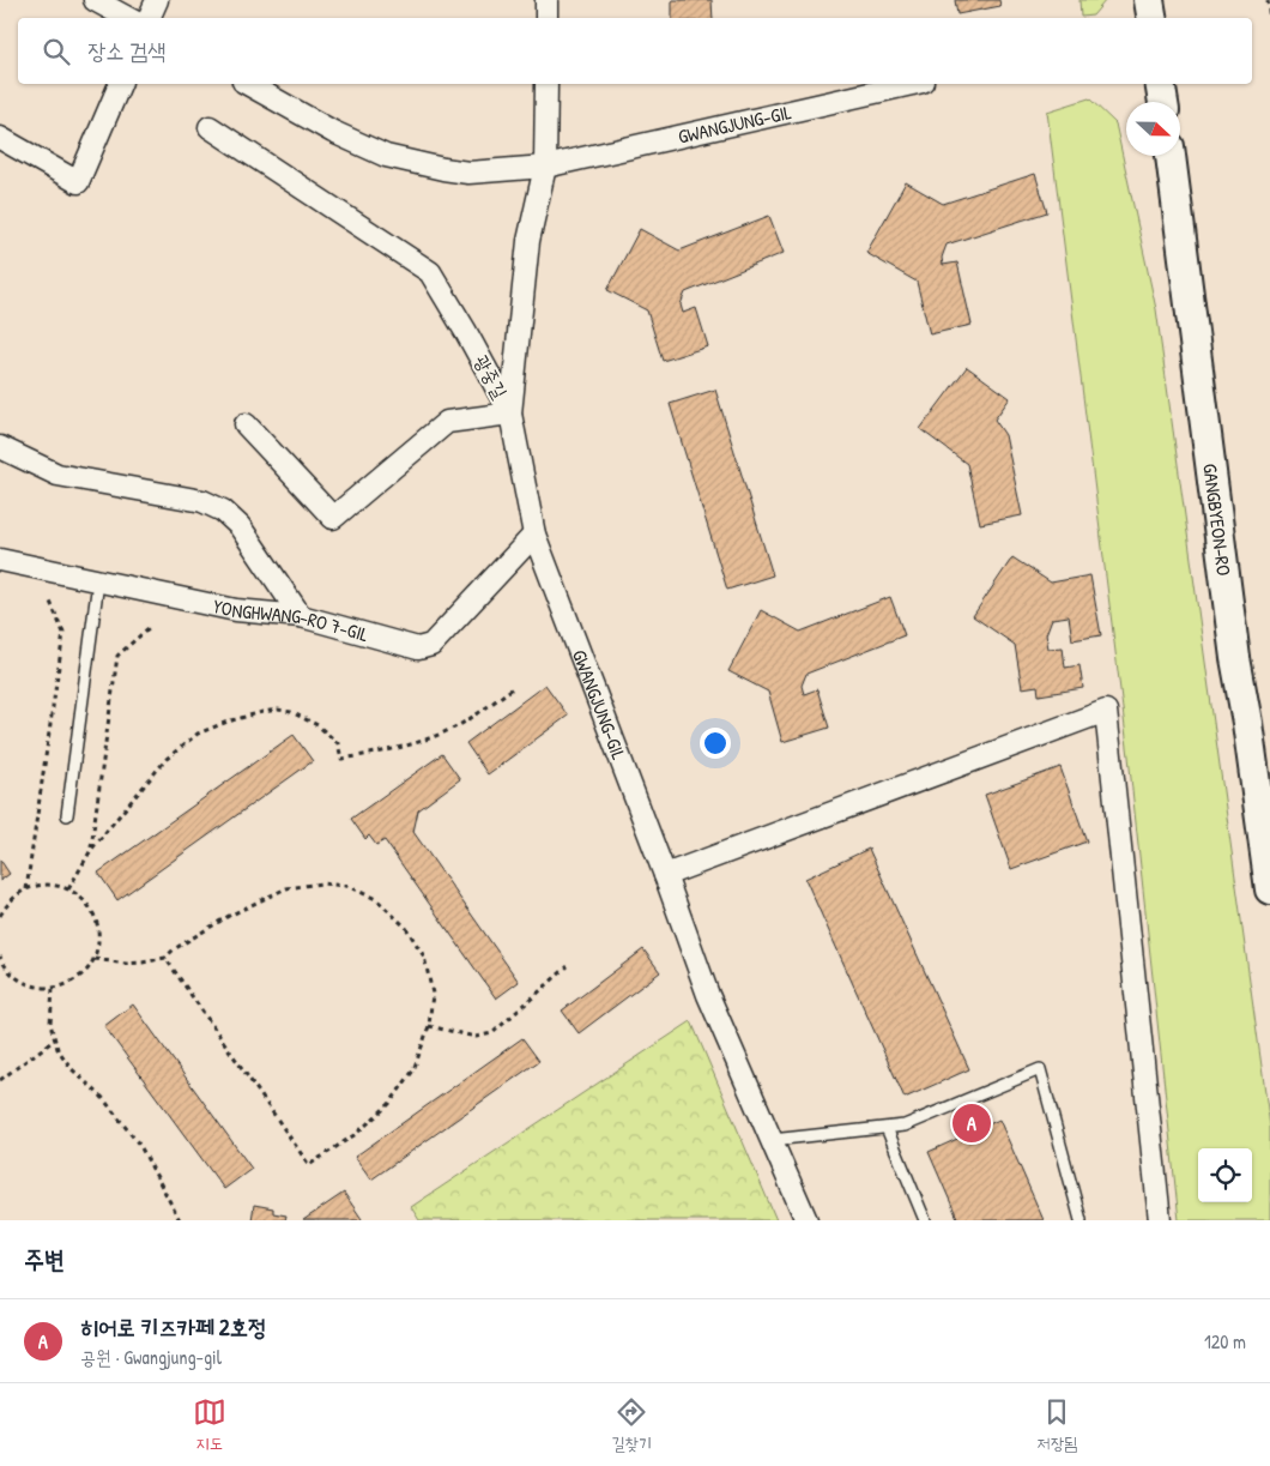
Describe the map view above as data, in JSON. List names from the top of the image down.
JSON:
{
  "streets": {
    "street": [
      "GWANGJUNG-GIL",
      "광중길",
      "GANGBYEON-RO",
      "YONGHWANG-RO 7-GIL"
    ]
  },
  "crossings": [
    ["GWANGJUNG-GIL", "광중길"],
    ["GWANGJUNG-GIL", "YONGHWANG-RO 7-GIL"]
  ],
  "north": "right",
  "page": {
    "search": "장소 검색",
    "pins": "A",
    "heading": "주변",
    "list": [
      {
        "mark": "A",
        "name": "히어로 키즈카페 2호정",
        "note": "공원 · Gwangjung-gil",
        "value": "120 m"
      }
    ],
    "nav": ["지도", "길찾기", "저장됨"]
  }
}
